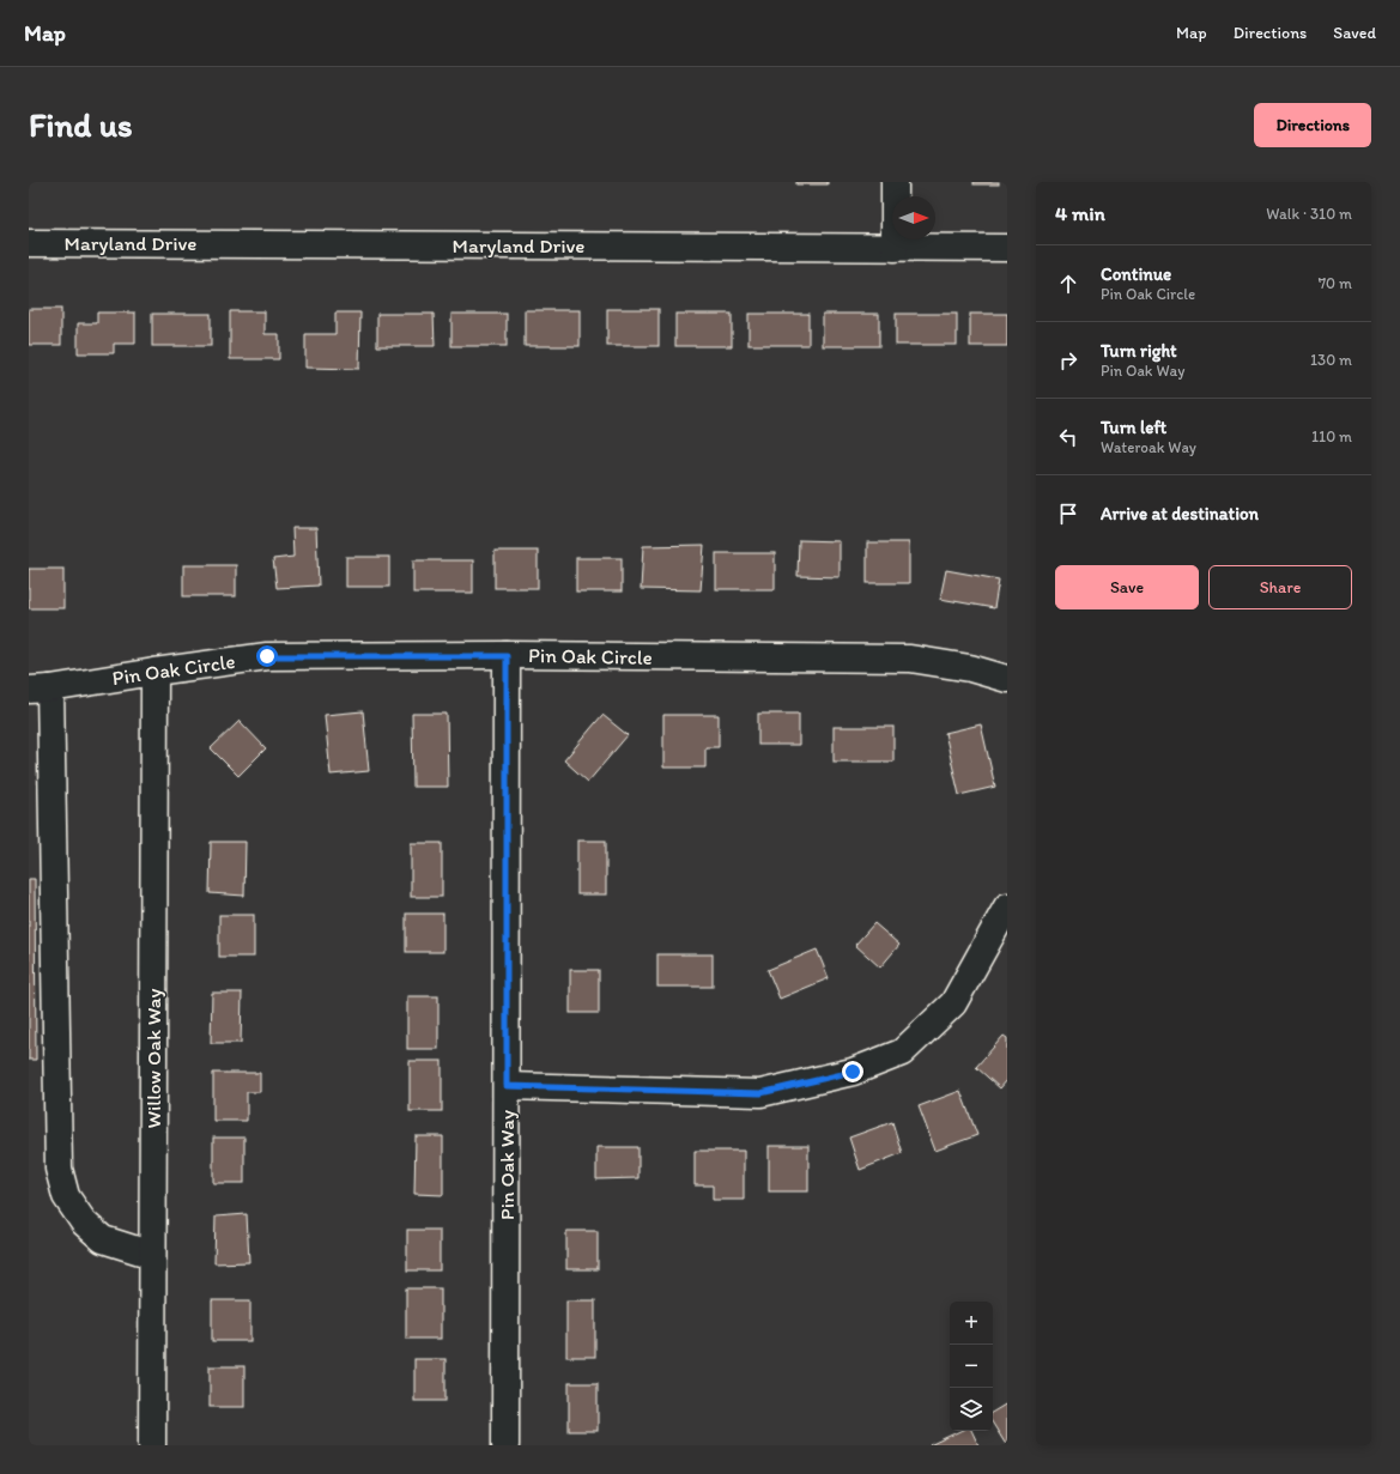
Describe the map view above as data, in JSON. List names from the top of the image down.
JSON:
{
  "streets": {
    "street": [
      "Maryland Drive",
      "Pin Oak Circle",
      "Willow Oak Way",
      "Pin Oak Way"
    ]
  },
  "crossings": [
    ["Pin Oak Circle", "Willow Oak Way"],
    ["Pin Oak Circle", "Pin Oak Way"]
  ],
  "north": "right",
  "page": {
    "header": "Map",
    "nav": ["Map", "Directions", "Saved"],
    "buttons": [
      "Directions",
      ["Save", "Share"]
    ],
    "title": "Find us",
    "heading": ["4 min", "Walk · 310 m"],
    "list": [
      ["Continue", "Pin Oak Circle", "70 m"],
      ["Turn right", "Pin Oak Way", "130 m"],
      ["Turn left", "Wateroak Way", "110 m"],
      "Arrive at destination"
    ],
    "map_buttons": ["+", "−"]
  }
}
